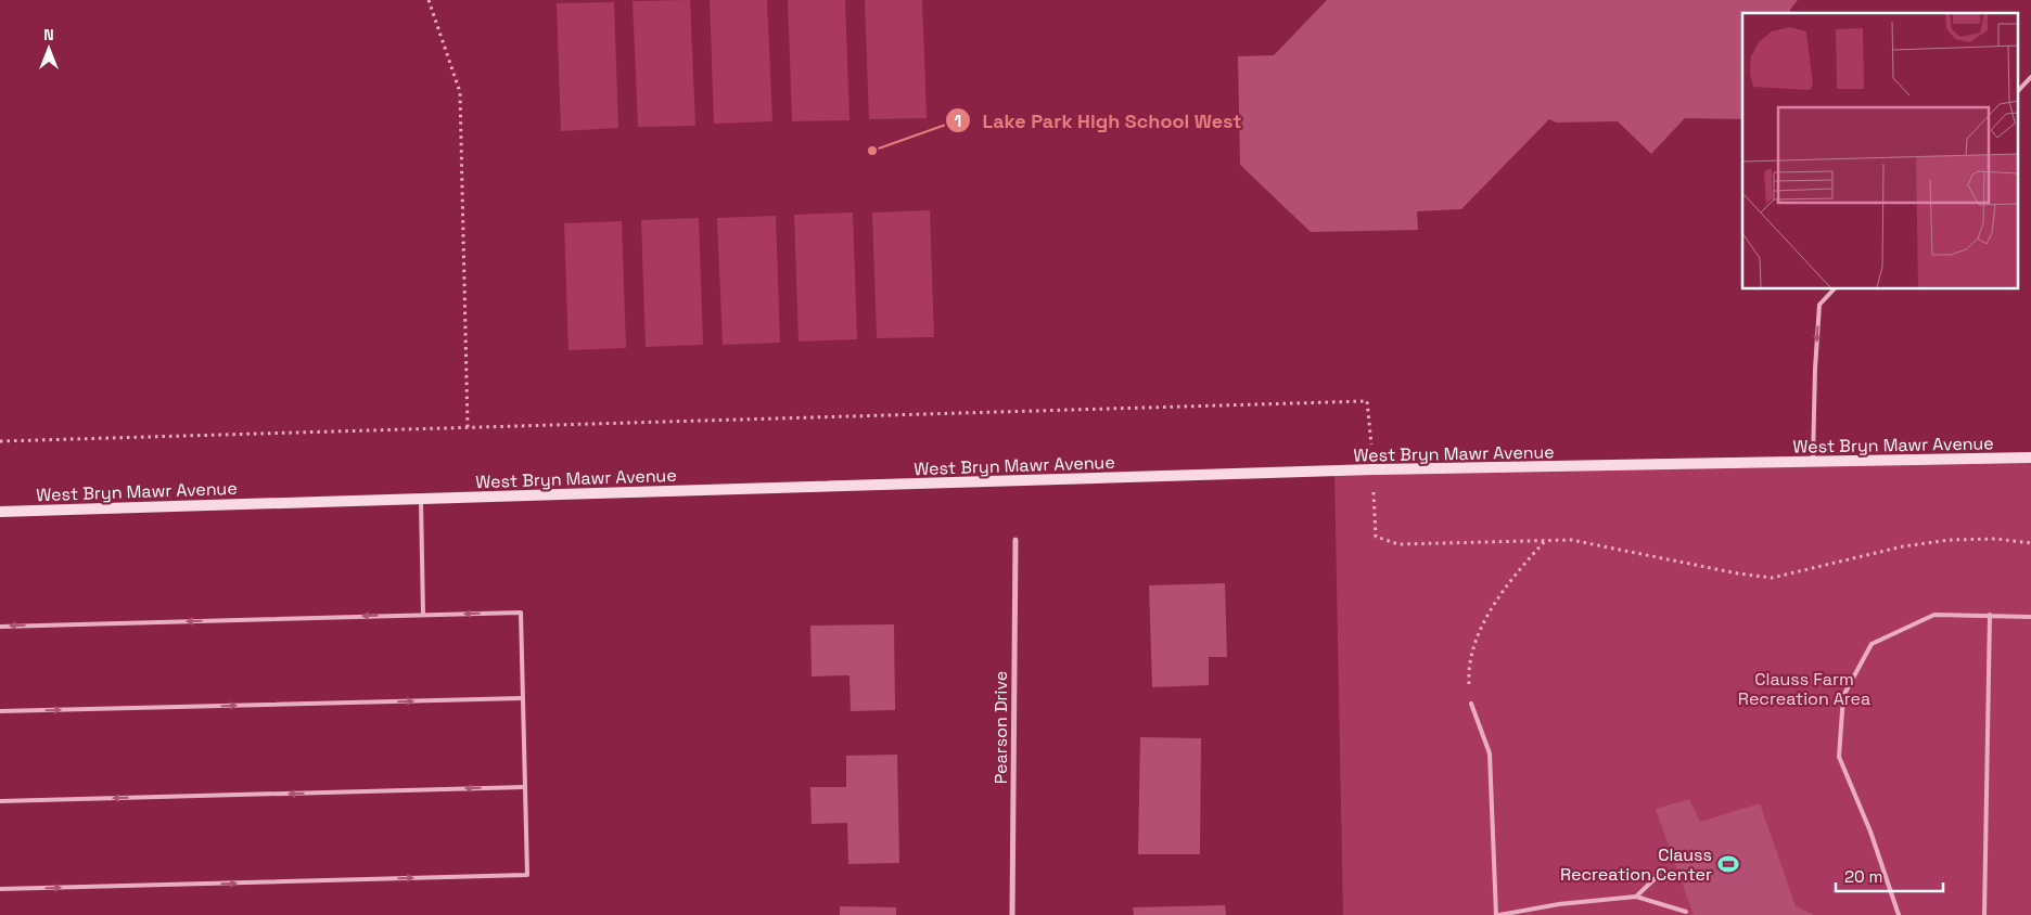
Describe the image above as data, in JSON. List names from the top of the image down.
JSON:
{
  "streets": {
    "street": ["West Bryn Mawr Avenue", "Pearson Drive"]
  },
  "parks": ["Clauss Farm Recreation Area"],
  "places": {
    "other": ["Lake Park High School West"],
    "sports": ["Clauss Recreation Center"]
  },
  "scale_bar": "20 m",
  "north": "top"
}
